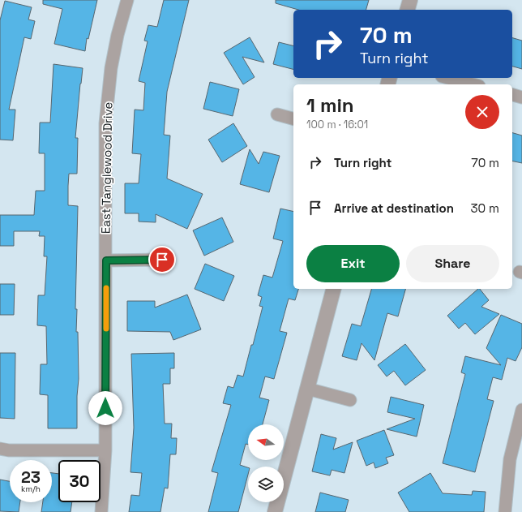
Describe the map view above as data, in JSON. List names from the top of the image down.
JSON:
{
  "streets": {
    "street": ["East Tanglewood Drive"]
  },
  "north": "left",
  "page": {
    "turn": ["70 m", "Turn right"],
    "heading": ["1 min", "100 m · 16:01"],
    "list": [
      {
        "name": "Turn right",
        "value": "70 m"
      },
      {
        "name": "Arrive at destination",
        "value": "30 m"
      }
    ],
    "buttons": ["Exit", "Share"],
    "speed": "23 km/h",
    "limit": "30"
  }
}
